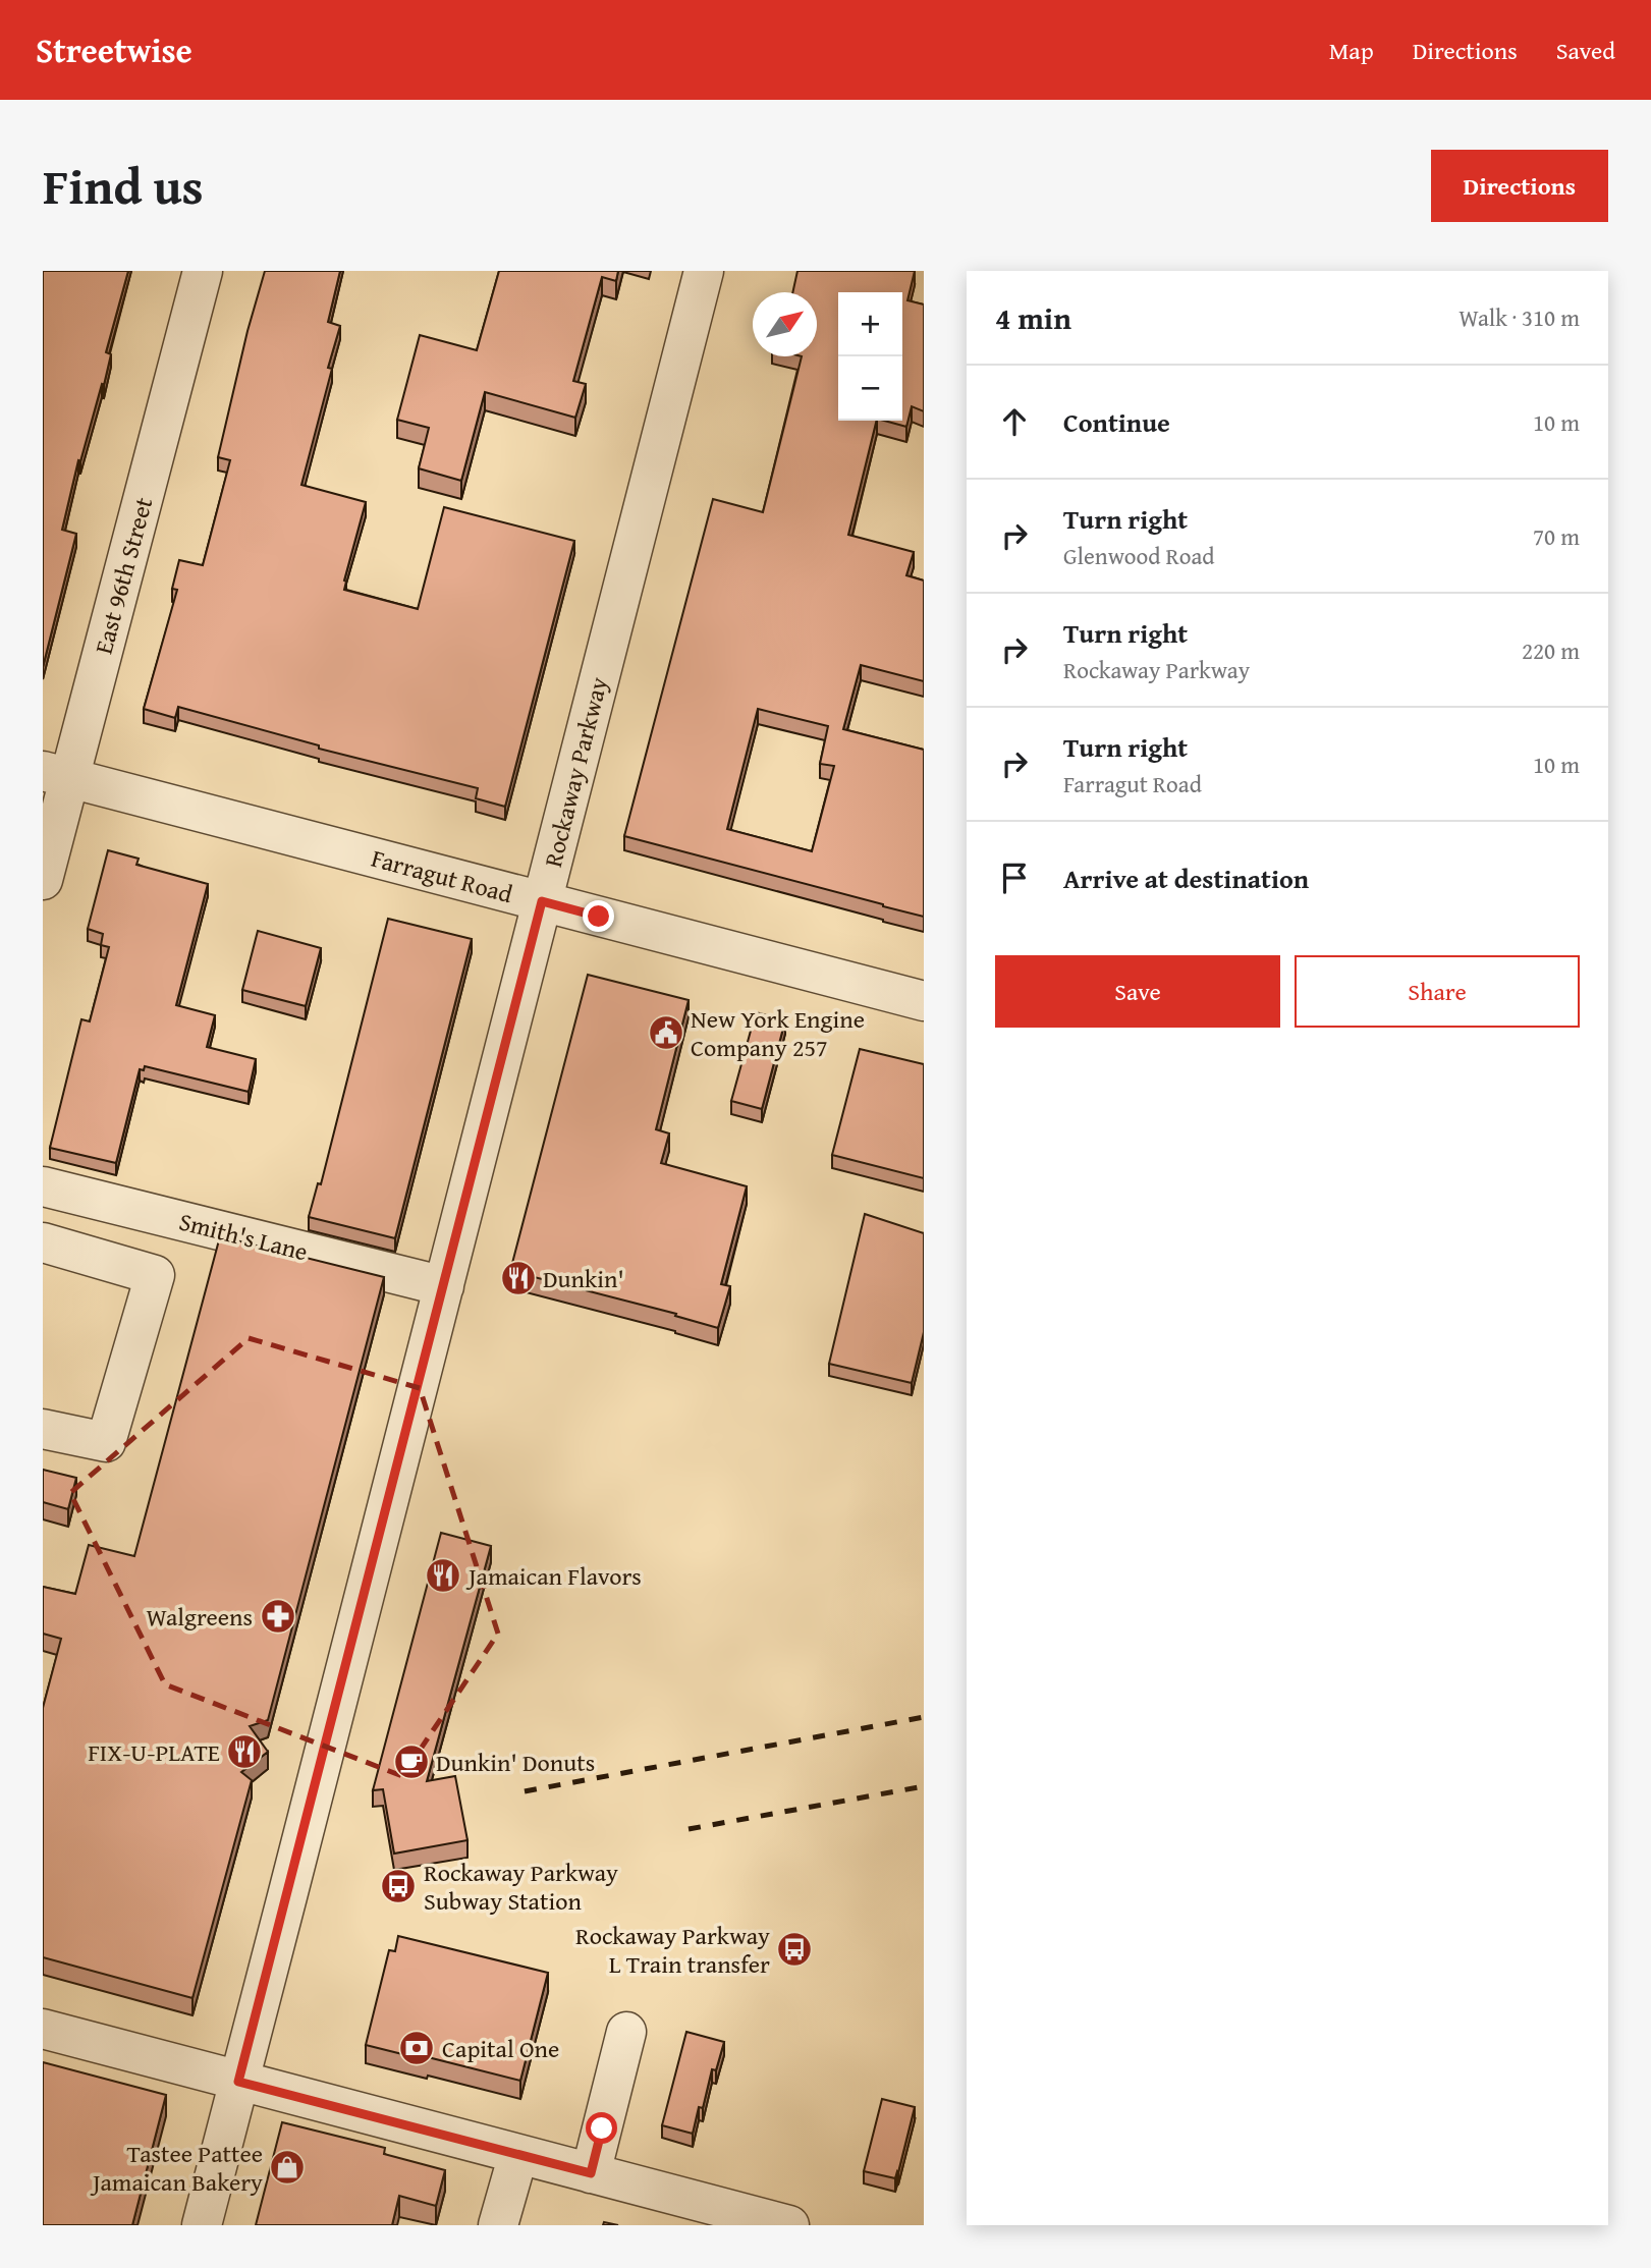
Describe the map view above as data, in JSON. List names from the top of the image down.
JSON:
{
  "streets": {
    "street": [
      "East 96th Street",
      "Rockaway Parkway",
      "Farragut Road",
      "Smith's Lane"
    ]
  },
  "crossings": [
    ["East 96th Street", "Farragut Road"],
    ["Rockaway Parkway", "Farragut Road"],
    ["Rockaway Parkway", "Smith's Lane"]
  ],
  "places": {
    "public building": ["New York Engine Company 257"],
    "restaurant": ["Dunkin'", "Jamaican Flavors", "FIX-U-PLATE"],
    "pharmacy": ["Walgreens"],
    "cafe": ["Dunkin' Donuts"],
    "bus stop": ["Rockaway Parkway Subway Station", "Rockaway Parkway L Train transfer"],
    "bank": ["Capital One"],
    "shop": ["Tastee Pattee Jamaican Bakery"]
  },
  "north": "top right",
  "page": {
    "header": "Streetwise",
    "nav": ["Map", "Directions", "Saved"],
    "title": "Find us",
    "buttons": [
      "Directions",
      ["Save", "Share"]
    ],
    "heading": ["4 min", "Walk · 310 m"],
    "map_buttons": ["+", "−"],
    "list": [
      ["Continue", "10 m"],
      ["Turn right", "Glenwood Road", "70 m"],
      ["Turn right", "Rockaway Parkway", "220 m"],
      ["Turn right", "Farragut Road", "10 m"],
      "Arrive at destination"
    ]
  }
}
